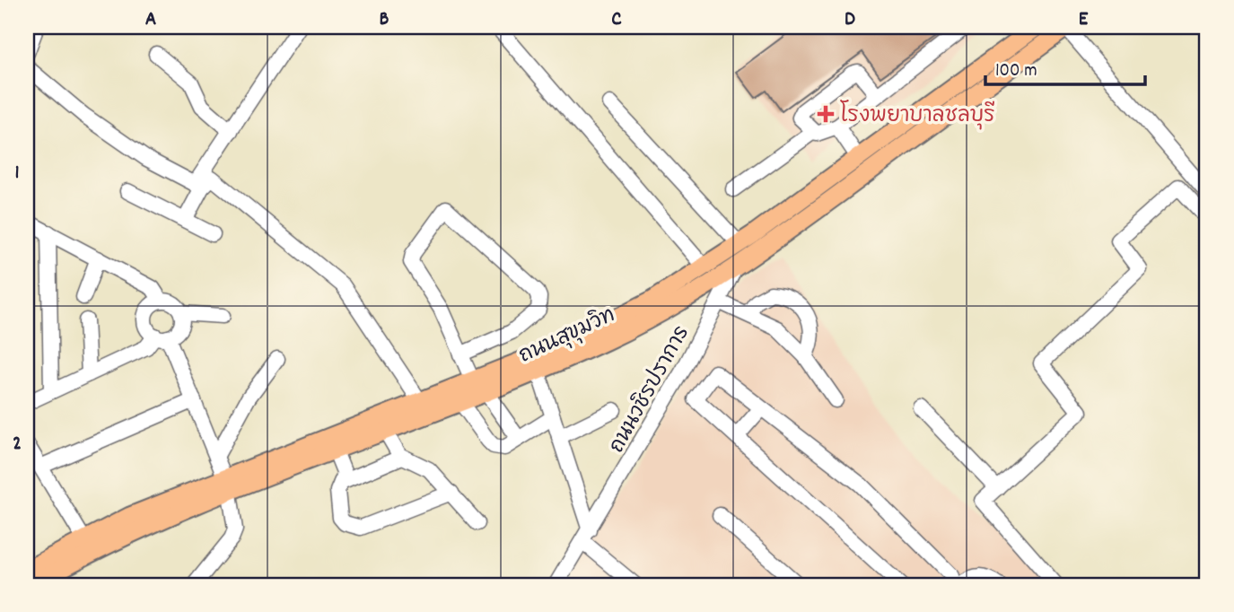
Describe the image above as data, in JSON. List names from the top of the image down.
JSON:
{
  "streets": {
    "main road": ["ถนนสุขุมวิท"],
    "street": ["ถนนวชิรปราการ"]
  },
  "crossings": [
    ["ถนนสุขุมวิท", "ถนนวชิรปราการ"]
  ],
  "places": {
    "health": ["โรงพยาบาลชลบุรี"]
  },
  "scale_bar": "100 m",
  "grid": {
    "columns": [
      "A",
      "B",
      "C",
      "D",
      "E"
    ],
    "rows": ["1", "2"]
  }
}
